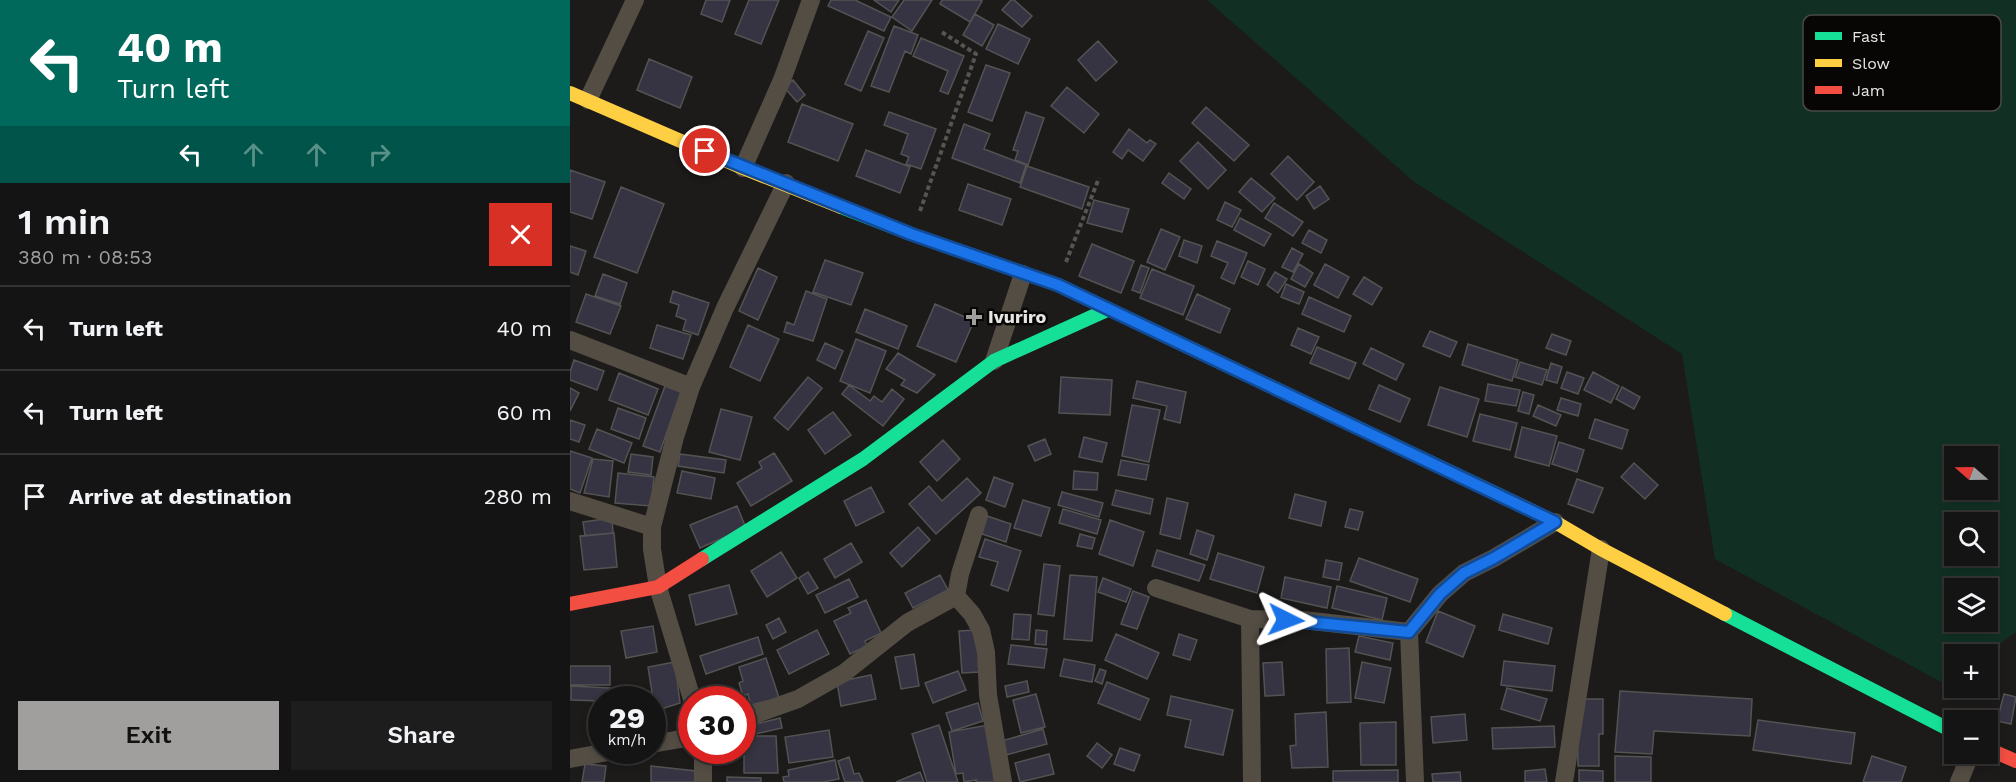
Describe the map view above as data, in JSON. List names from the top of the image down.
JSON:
{
  "places": {
    "health": ["Ivuriro"]
  },
  "legend": ["Fast", "Slow", "Jam"],
  "north": "left",
  "page": {
    "turn": ["40 m", "Turn left"],
    "heading": ["1 min", "380 m · 08:53"],
    "list": [
      {
        "name": "Turn left",
        "value": "40 m"
      },
      {
        "name": "Turn left",
        "value": "60 m"
      },
      {
        "name": "Arrive at destination",
        "value": "280 m"
      }
    ],
    "map_buttons": ["+", "−"],
    "speed": "29 km/h",
    "limit": "30",
    "buttons": ["Exit", "Share"]
  }
}
